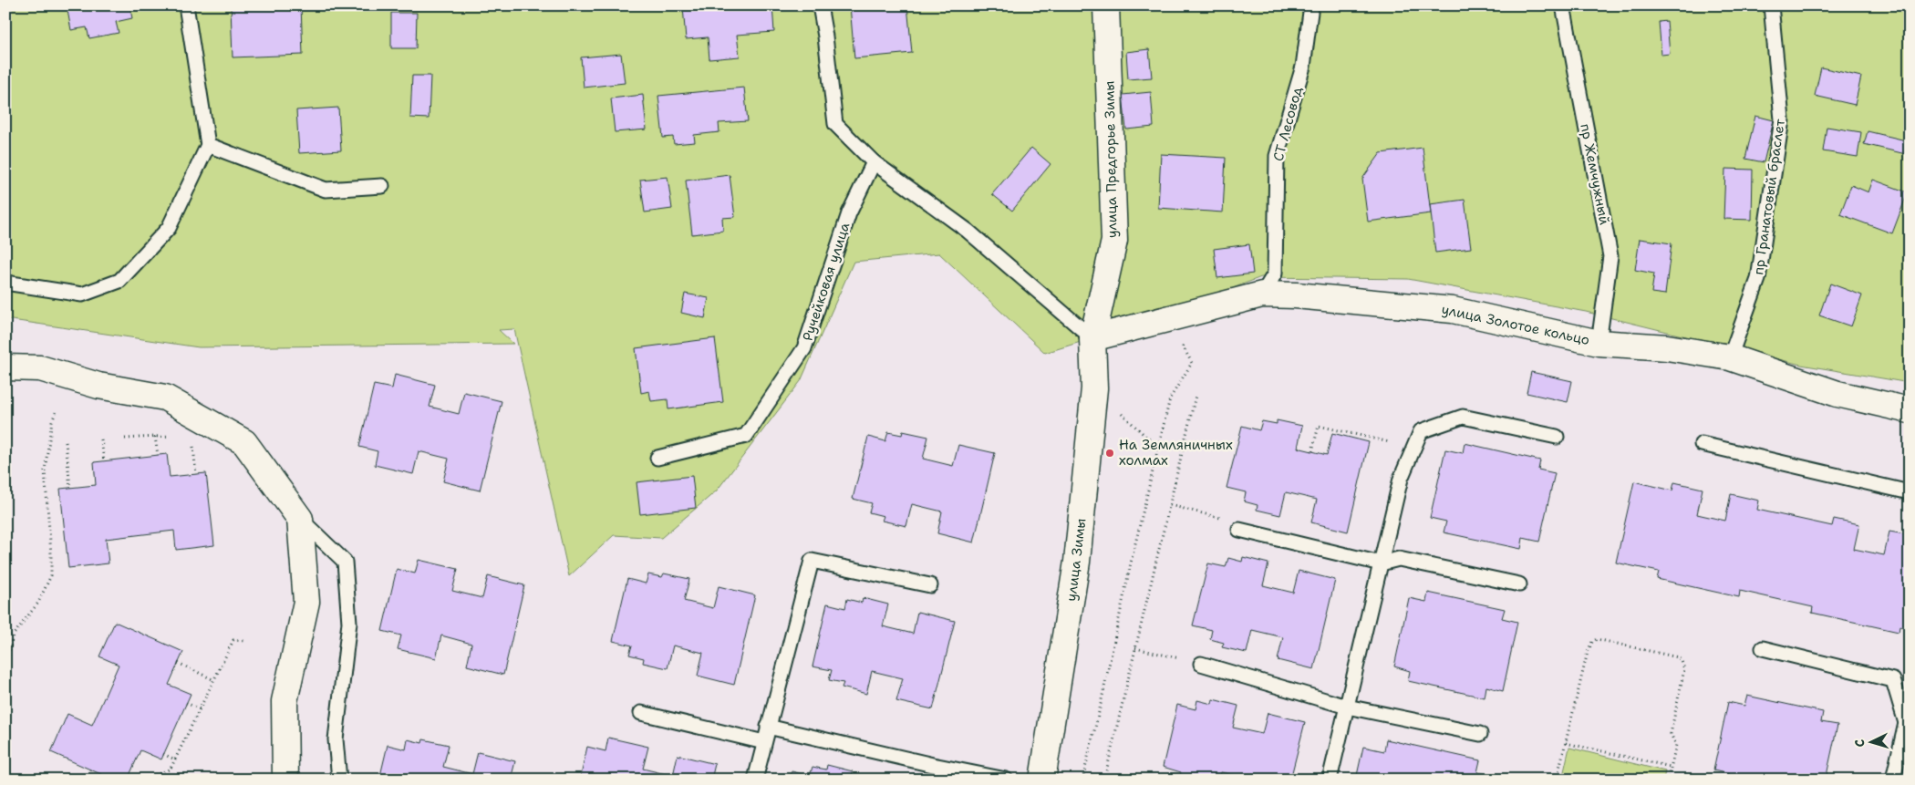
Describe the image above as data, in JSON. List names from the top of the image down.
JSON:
{
  "streets": {
    "street": ["улица Предгорье Зимы", "улица Золотое кольцо", "улица Зимы"],
    "lane": [
      "СТ Лесовод",
      "пр Жемчужный",
      "пр Гранатовый браслет",
      "Ручейковая улица"
    ]
  },
  "crossings": [
    ["СТ Лесовод", "улица Золотое кольцо"],
    ["улица Предгорье Зимы", "улица Золотое кольцо"],
    ["улица Предгорье Зимы", "улица Зимы"],
    ["пр Жемчужный", "улица Золотое кольцо"],
    ["пр Гранатовый браслет", "улица Золотое кольцо"],
    ["улица Золотое кольцо", "улица Зимы"]
  ],
  "places": ["На Земляничных холмах"],
  "north": "left"
}
